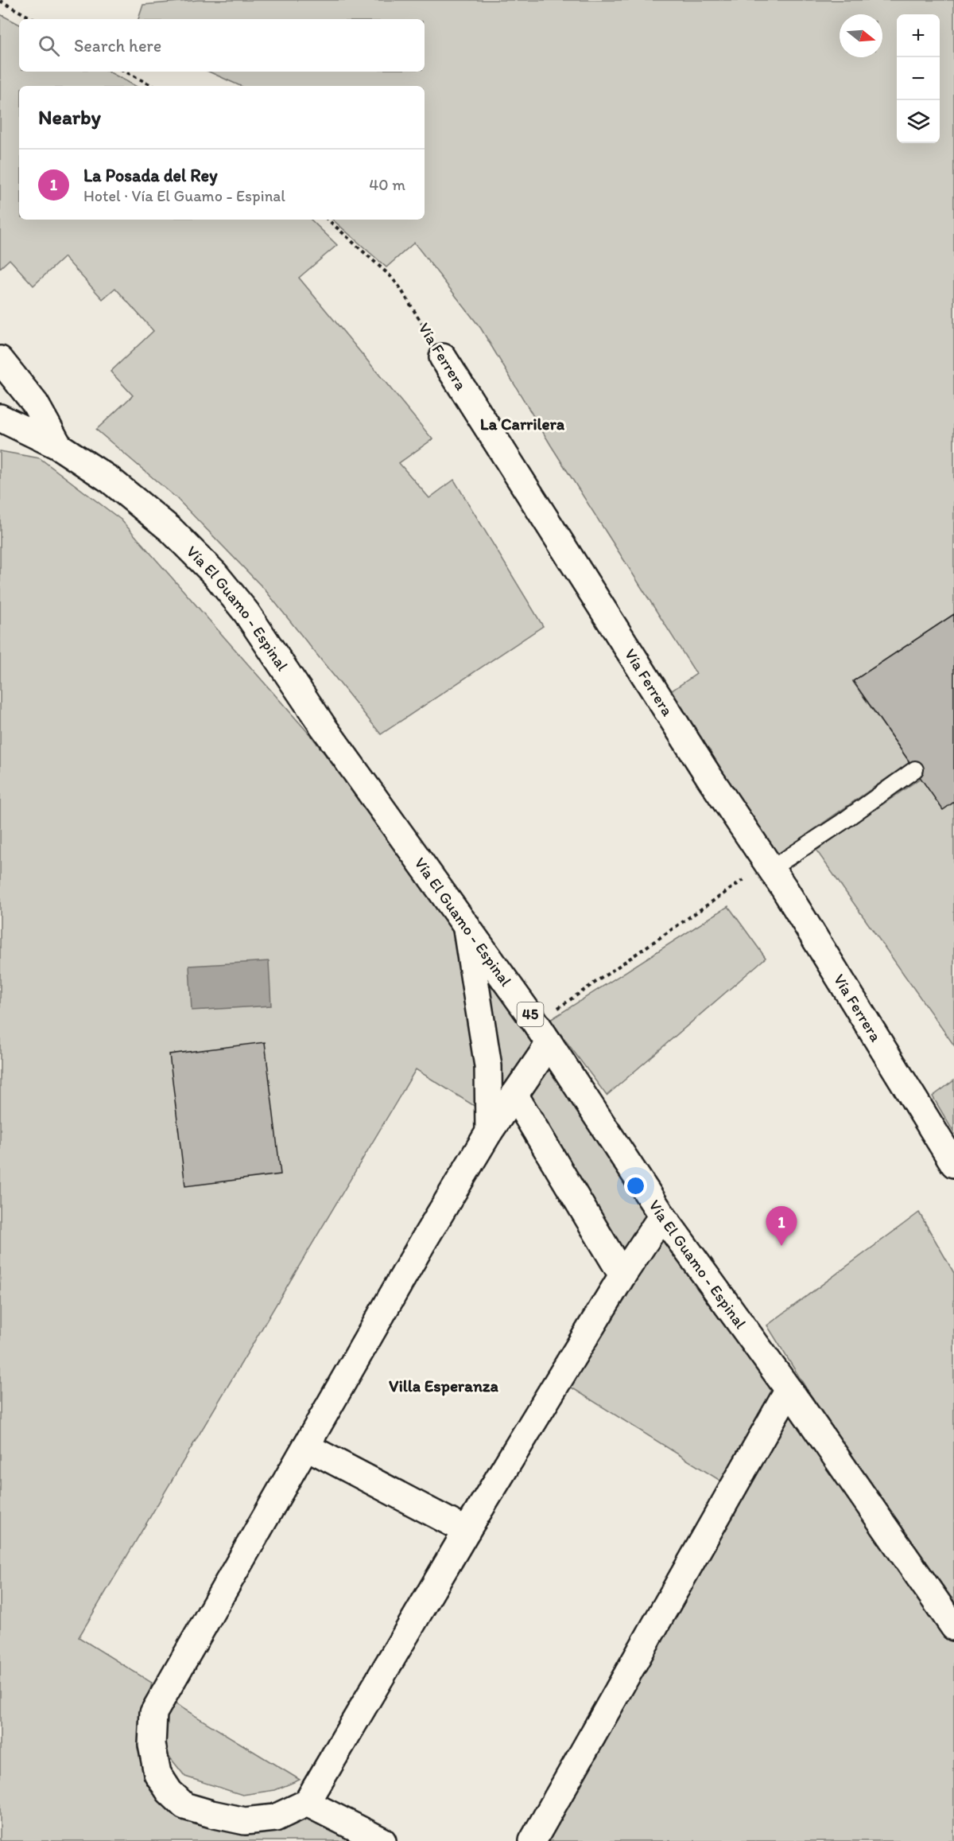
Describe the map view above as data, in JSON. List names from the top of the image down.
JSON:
{
  "streets": {
    "street": ["Vía Ferrera", "Vía El Guamo - Espinal", "45"]
  },
  "crossings": [
    ["Vía El Guamo - Espinal", "45"]
  ],
  "districts": ["La Carrilera", "Villa Esperanza"],
  "north": "right",
  "page": {
    "map_buttons": ["+", "−"],
    "search": "Search here",
    "heading": "Nearby",
    "list": [
      {
        "mark": "1",
        "name": "La Posada del Rey",
        "note": "Hotel · Vía El Guamo - Espinal",
        "value": "40 m"
      }
    ],
    "pins": "1"
  }
}
